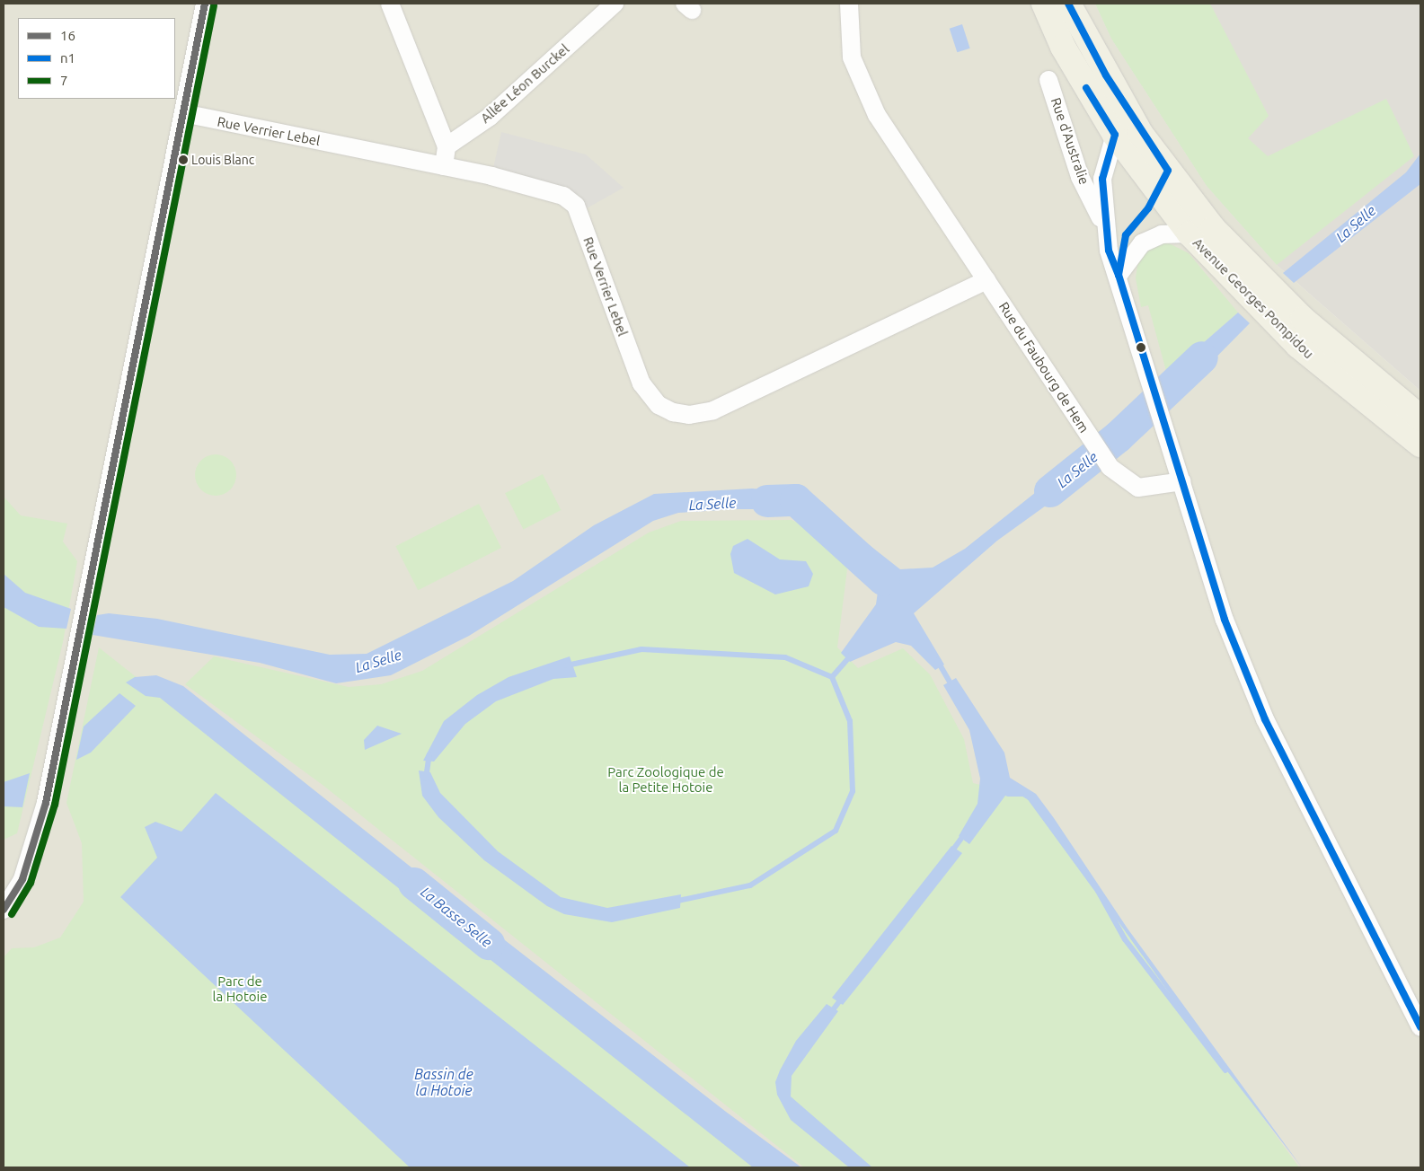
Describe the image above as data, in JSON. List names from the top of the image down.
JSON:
{
  "streets": {
    "main road": ["Avenue Georges Pompidou"],
    "street": [
      "Allée Léon Burckel",
      "Rue Verrier Lebel",
      "Rue d'Australie",
      "Rue du Faubourg de Hem"
    ]
  },
  "crossings": [
    ["Rue Verrier Lebel", "Rue du Faubourg de Hem"],
    ["Rue d'Australie", "Avenue Georges Pompidou"],
    ["Rue d'Australie", "Rue du Faubourg de Hem"]
  ],
  "water": ["La Selle", "La Basse Selle", "Bassin de la Hotoie"],
  "parks": ["Parc Zoologique de la Petite Hotoie", "Parc de la Hotoie"],
  "places": ["Louis Blanc"],
  "lines": ["transit line 16", "transit line n1", "transit line 7"],
  "legend": ["16", "n1", "7"]
}
